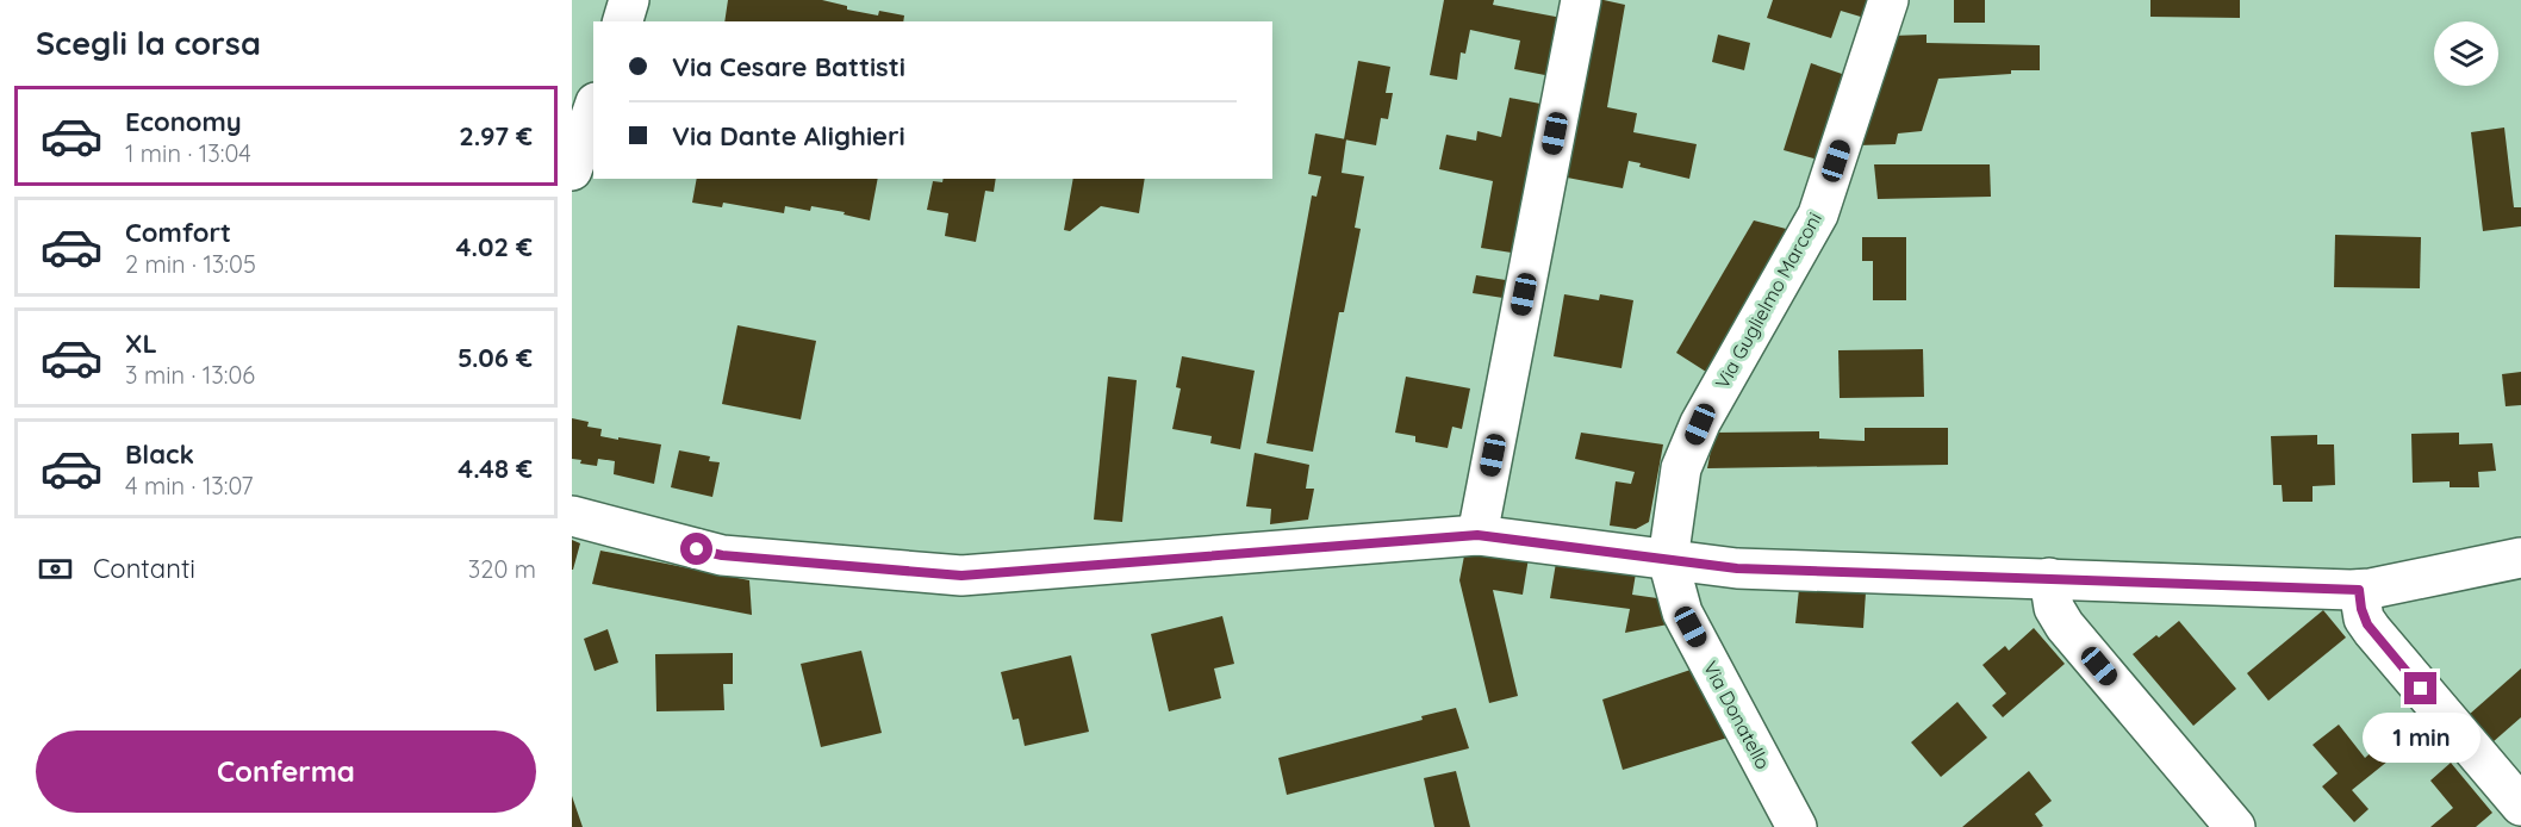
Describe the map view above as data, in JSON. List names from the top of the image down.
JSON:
{
  "streets": {
    "street": ["Via Guglielmo Marconi", "Via Donatello"]
  },
  "crossings": [
    ["Via Guglielmo Marconi", "Via Donatello"]
  ],
  "page": {
    "heading": "Scegli la corsa",
    "banner": ["Via Cesare Battisti", "Via Dante Alighieri"],
    "list": [
      {
        "name": "Economy",
        "note": "1 min · 13:04",
        "value": "2.97 €"
      },
      {
        "name": "Comfort",
        "note": "2 min · 13:05",
        "value": "4.02 €"
      },
      {
        "name": "XL",
        "note": "3 min · 13:06",
        "value": "5.06 €"
      },
      {
        "name": "Black",
        "note": "4 min · 13:07",
        "value": "4.48 €"
      }
    ],
    "pay": ["Contanti", "320 m"],
    "bubble": "1 min",
    "buttons": "Conferma"
  }
}
